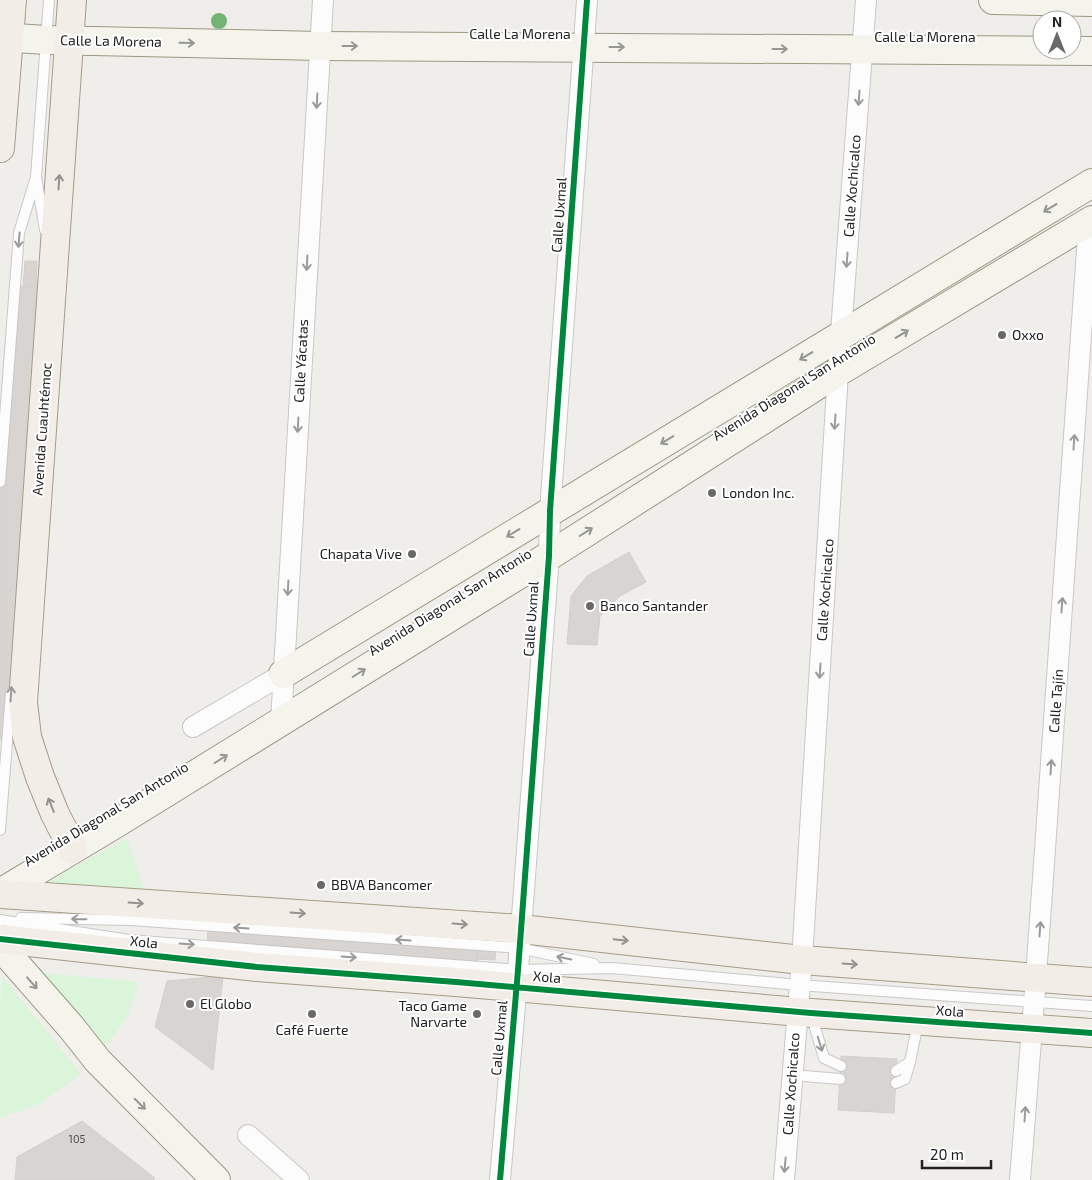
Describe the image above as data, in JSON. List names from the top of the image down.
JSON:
{
  "streets": {
    "main road": ["Avenida Cuauhtémoc", "Xola"],
    "street": [
      "Calle La Morena",
      "Calle Xochicalco",
      "Calle Uxmal",
      "Calle Yácatas",
      "Avenida Diagonal San Antonio",
      "Calle Tajín"
    ]
  },
  "crossings": [
    ["Calle La Morena", "Calle Xochicalco"],
    ["Calle La Morena", "Calle Uxmal"],
    ["Calle La Morena", "Calle Yácatas"],
    ["Calle La Morena", "Avenida Cuauhtémoc"],
    ["Calle Xochicalco", "Avenida Diagonal San Antonio"],
    ["Calle Xochicalco", "Xola"],
    ["Calle Uxmal", "Avenida Diagonal San Antonio"],
    ["Calle Uxmal", "Xola"],
    ["Calle Yácatas", "Avenida Diagonal San Antonio"],
    ["Avenida Diagonal San Antonio", "Avenida Cuauhtémoc"],
    ["Avenida Diagonal San Antonio", "Calle Tajín"],
    ["Avenida Diagonal San Antonio", "Xola"],
    ["Calle Tajín", "Xola"]
  ],
  "one_way": [
    "Calle La Morena",
    "Calle Xochicalco",
    "Calle Yácatas",
    "Calle Tajín"
  ],
  "places": [
    "Oxxo",
    "London Inc.",
    "Chapata Vive",
    "Banco Santander",
    "BBVA Bancomer",
    "El Globo",
    "Café Fuerte",
    "Taco Game Narvarte"
  ],
  "house_numbers": ["105"],
  "scale_bar": "20 m",
  "north": "top"
}
